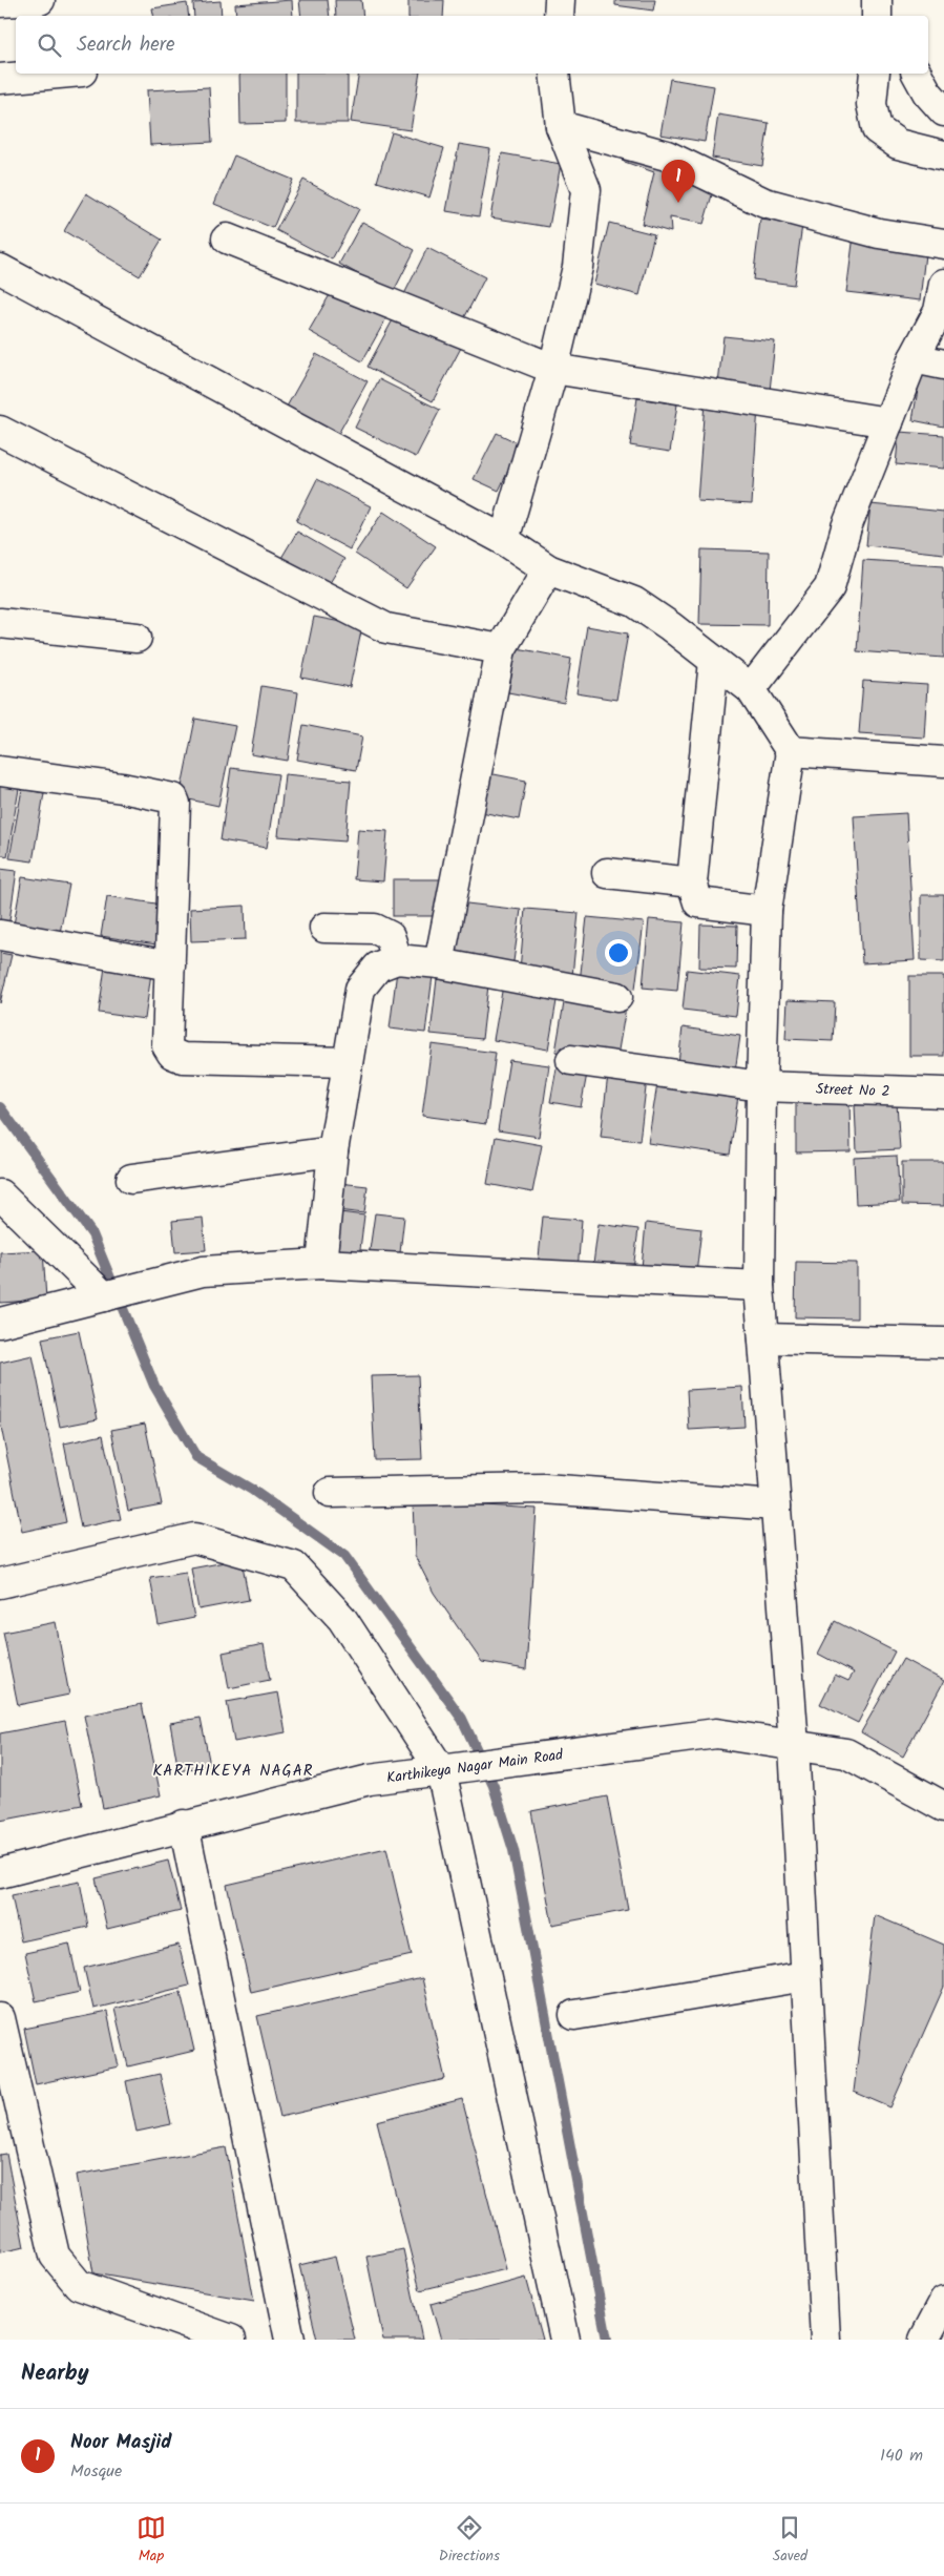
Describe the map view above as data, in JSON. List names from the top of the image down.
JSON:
{
  "streets": {
    "street": ["Street No 2", "Karthikeya Nagar Main Road"]
  },
  "districts": ["KARTHIKEYA NAGAR"],
  "page": {
    "search": "Search here",
    "pins": "1",
    "heading": "Nearby",
    "list": [
      {
        "mark": "1",
        "name": "Noor Masjid",
        "note": "Mosque",
        "value": "140 m"
      }
    ],
    "nav": ["Map", "Directions", "Saved"]
  }
}
